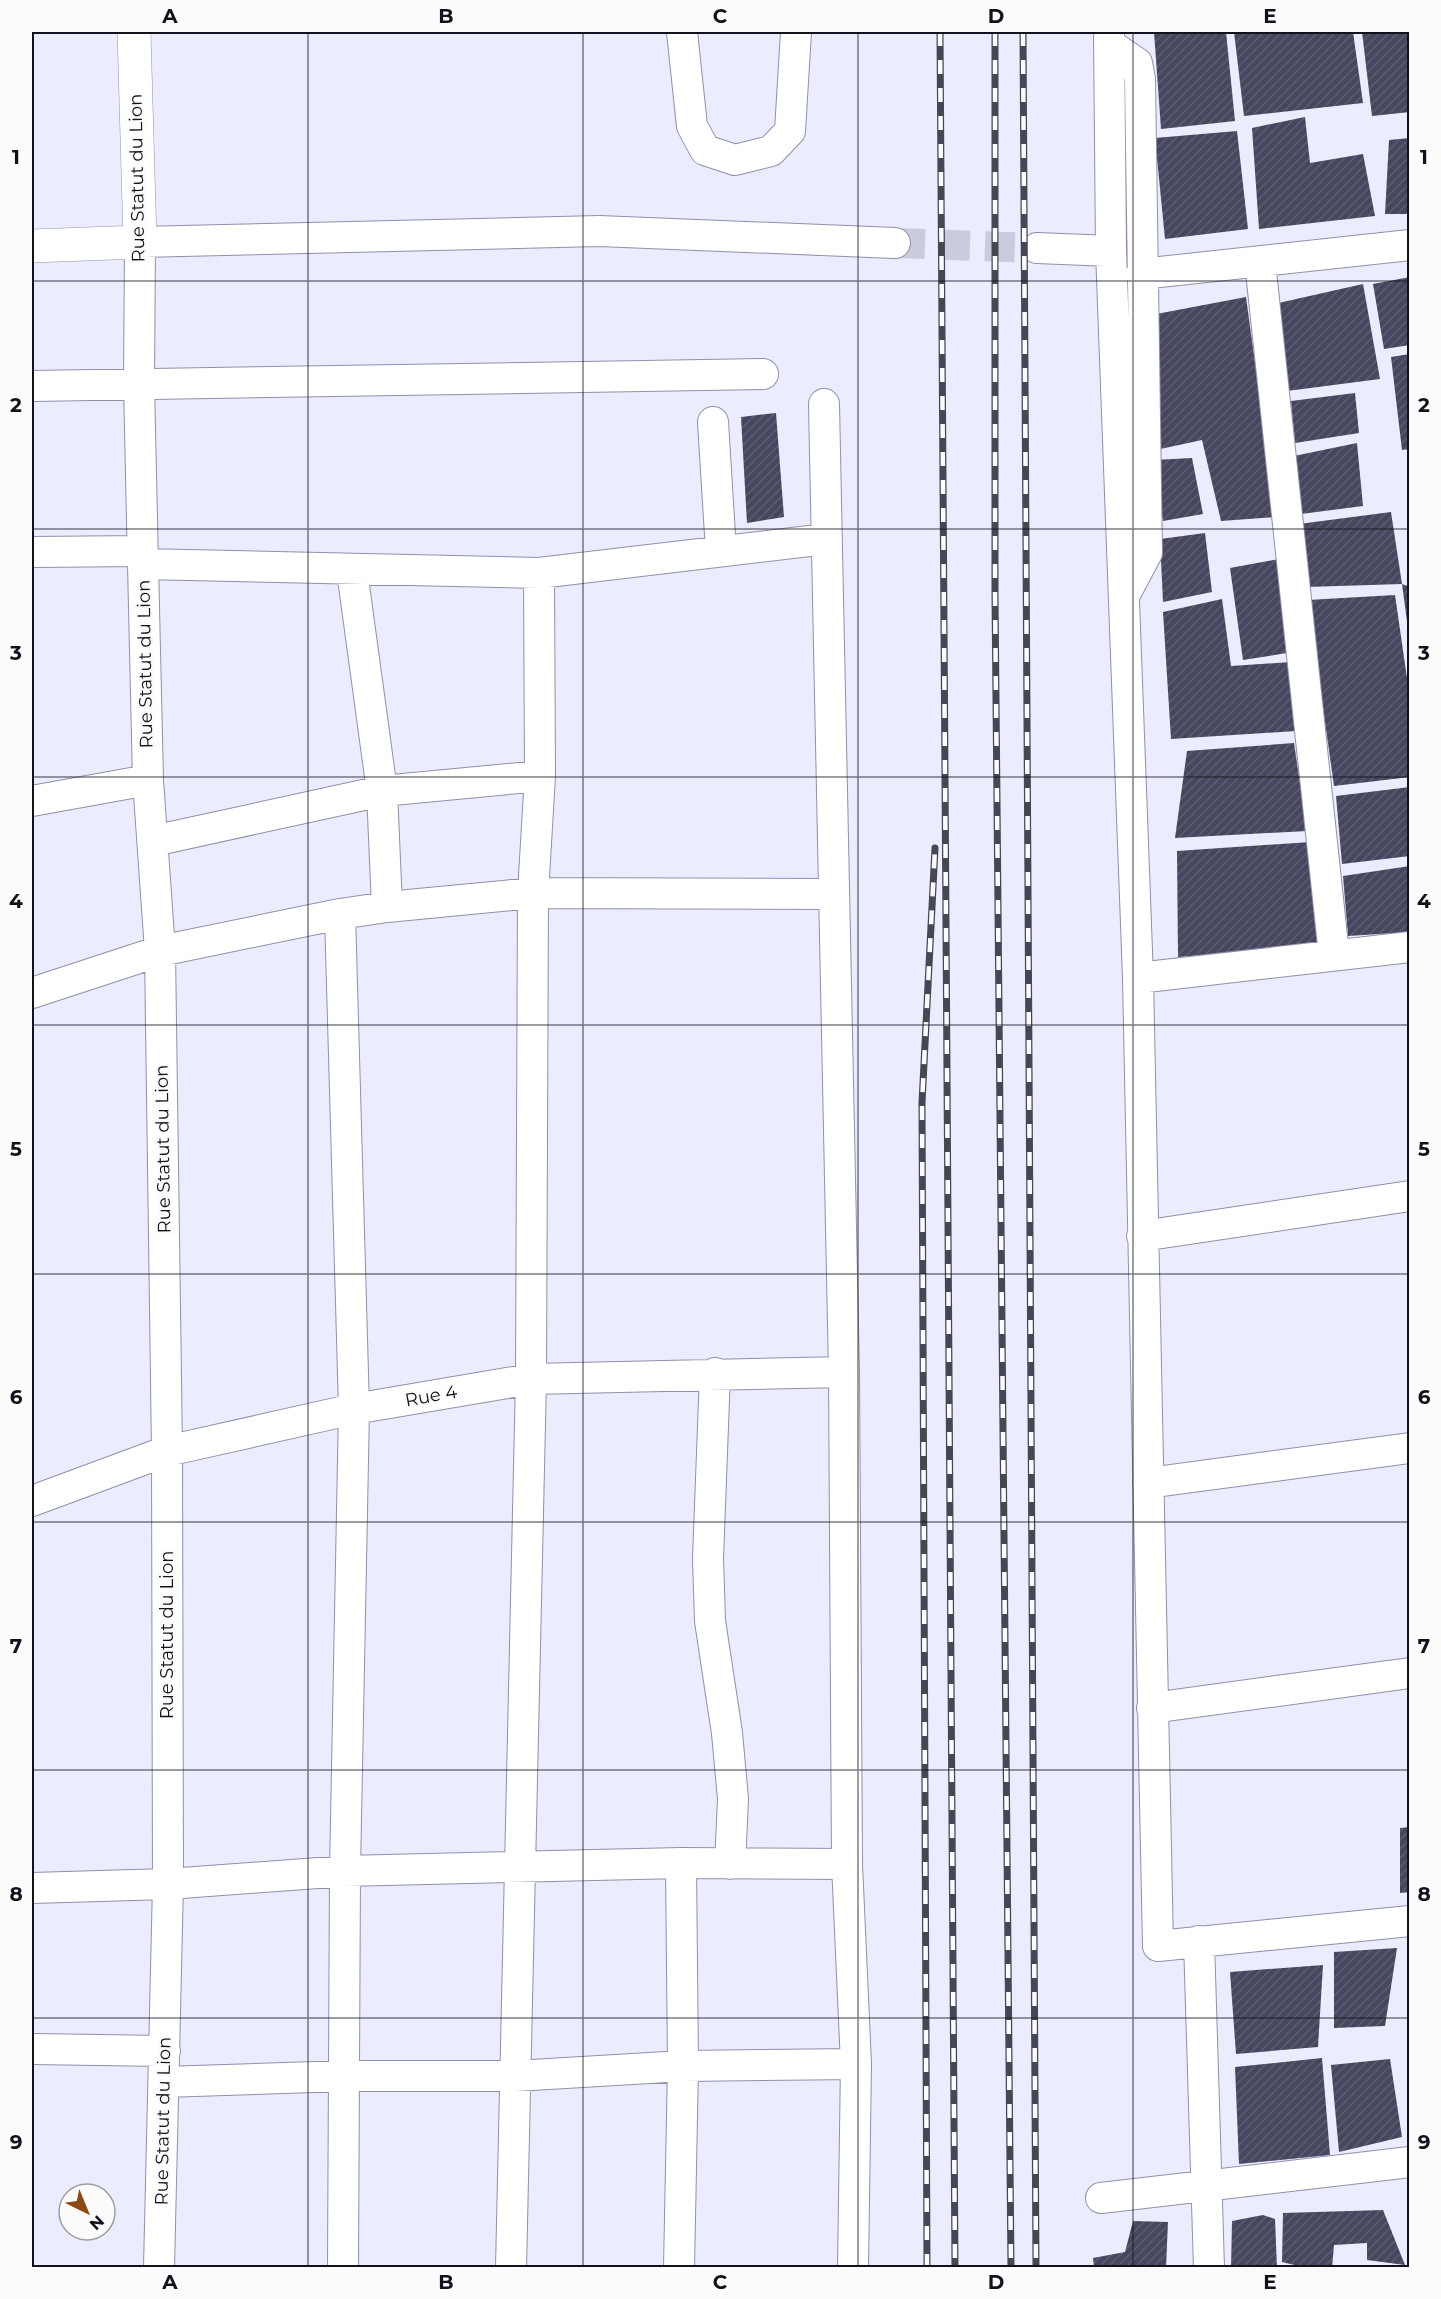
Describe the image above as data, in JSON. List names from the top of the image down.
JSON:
{
  "streets": {
    "street": ["Rue Statut du Lion", "Rue 4"]
  },
  "crossings": [
    ["Rue Statut du Lion", "Rue 4"]
  ],
  "north": "bottom right",
  "grid": {
    "columns": [
      "A",
      "B",
      "C",
      "D",
      "E"
    ],
    "rows": [
      "1",
      "2",
      "3",
      "4",
      "5",
      "6",
      "7",
      "8",
      "9"
    ]
  }
}
